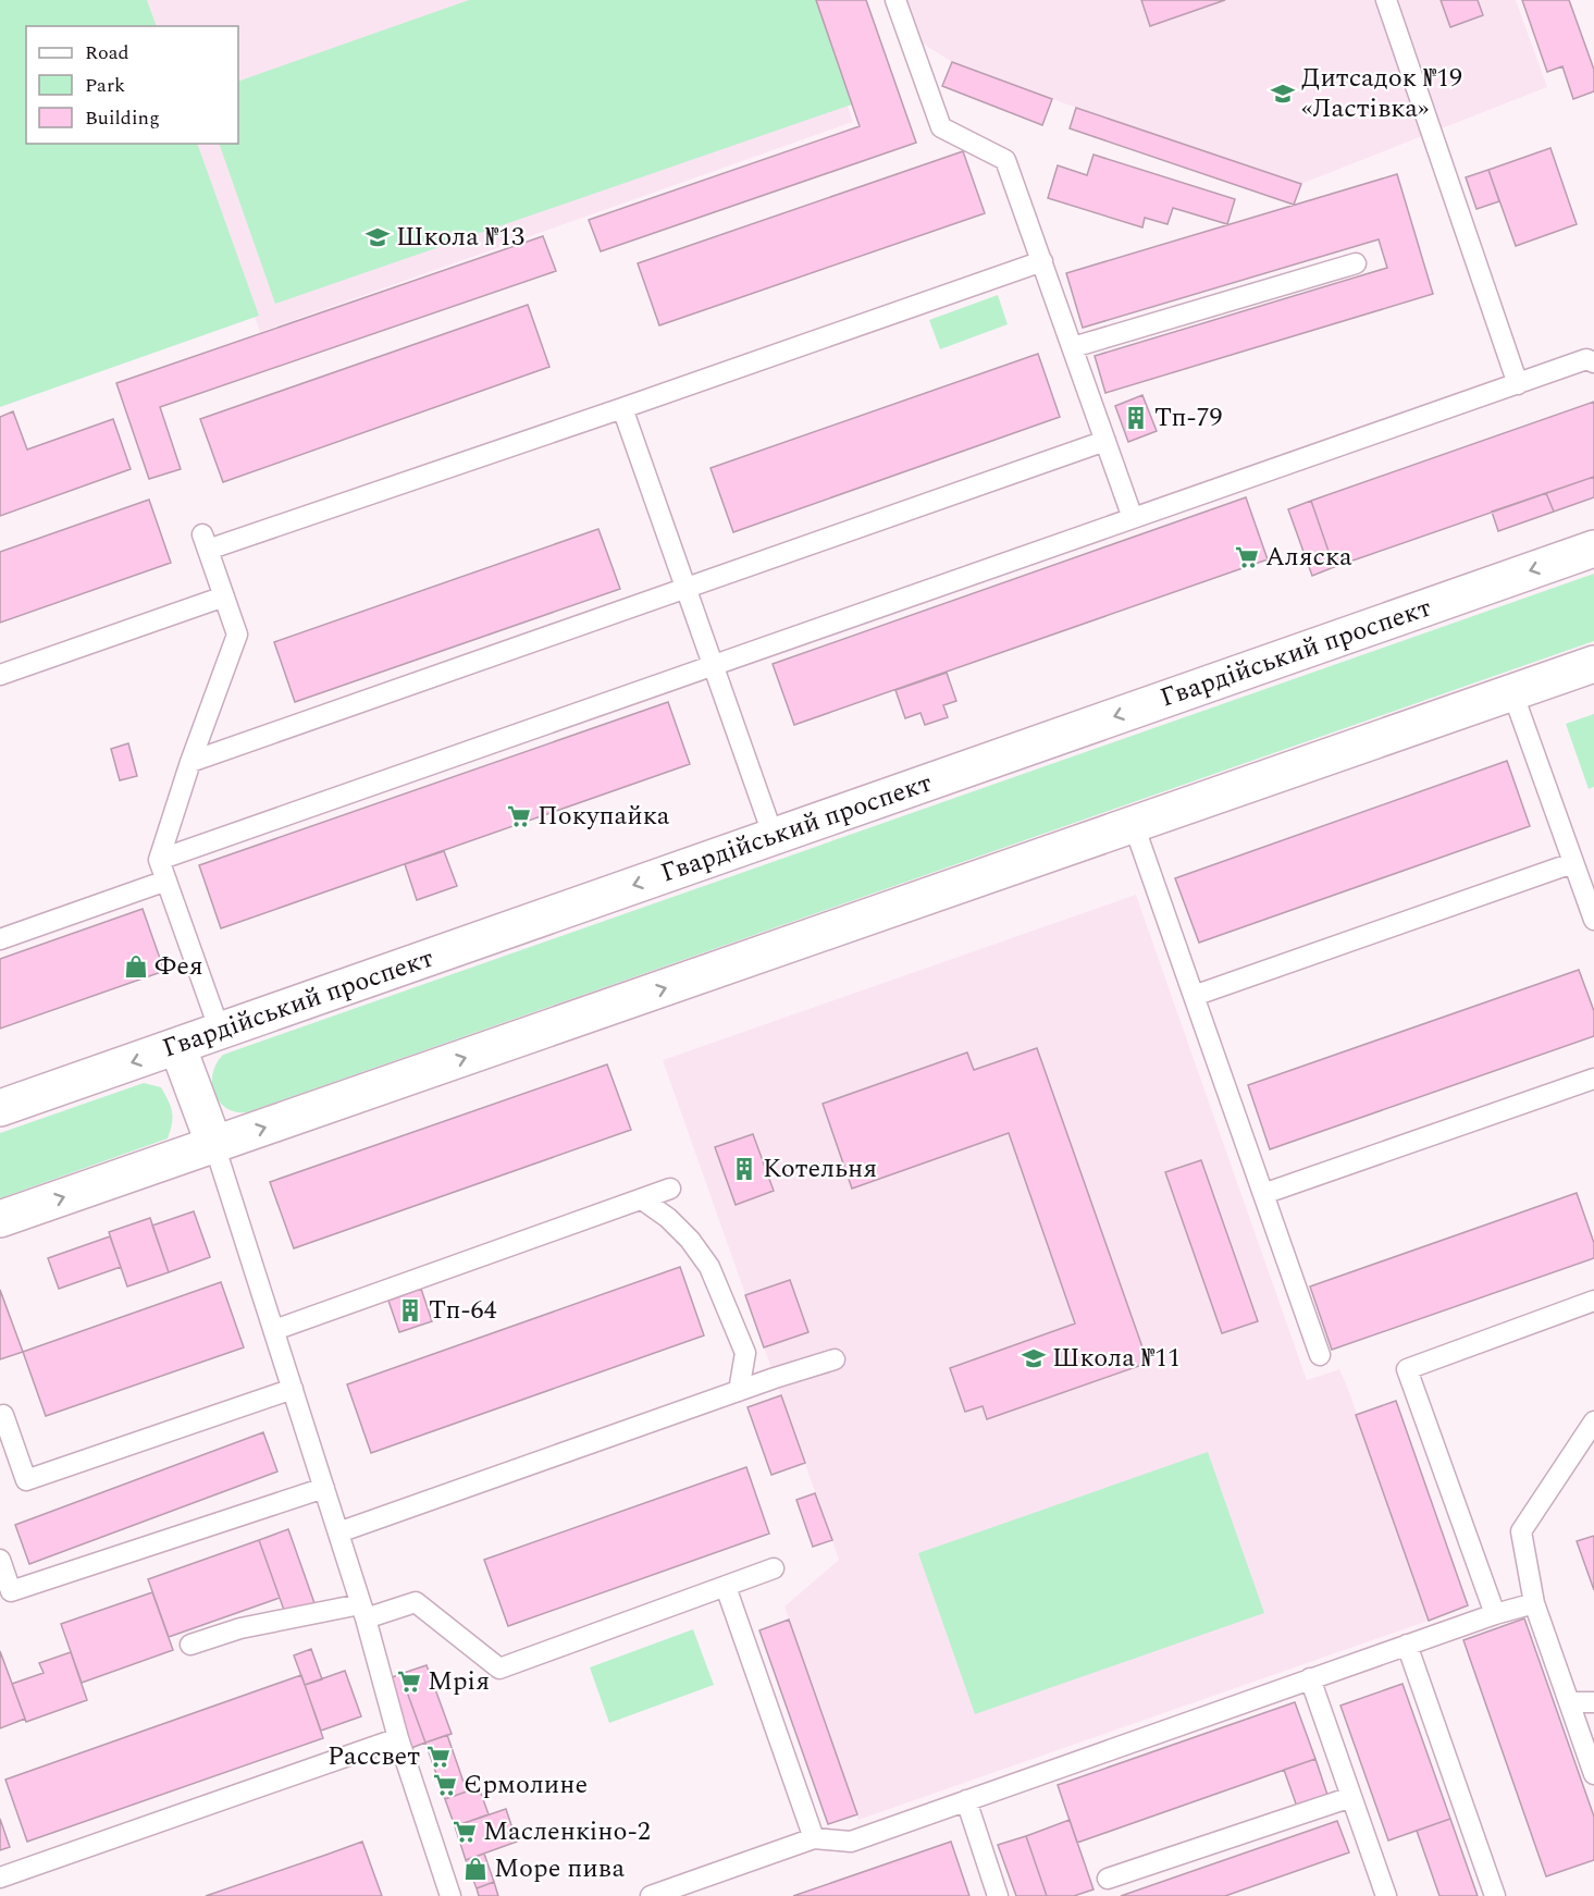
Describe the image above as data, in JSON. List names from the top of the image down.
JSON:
{
  "streets": {
    "main road": ["Гвардійський проспект"]
  },
  "places": {
    "school or university": ["Дитсадок №19 «Ластівка»", "Школа №13", "Школа №11"],
    "building": ["Тп-79", "Котельня", "Тп-64"],
    "supermarket": [
      "Аляска",
      "Покупайка",
      "Мрія",
      "Рассвет",
      "Єрмолине",
      "Масленкіно-2"
    ],
    "shop": ["Фея", "Море пива"]
  },
  "legend": ["Road", "Park", "Building"]
}
